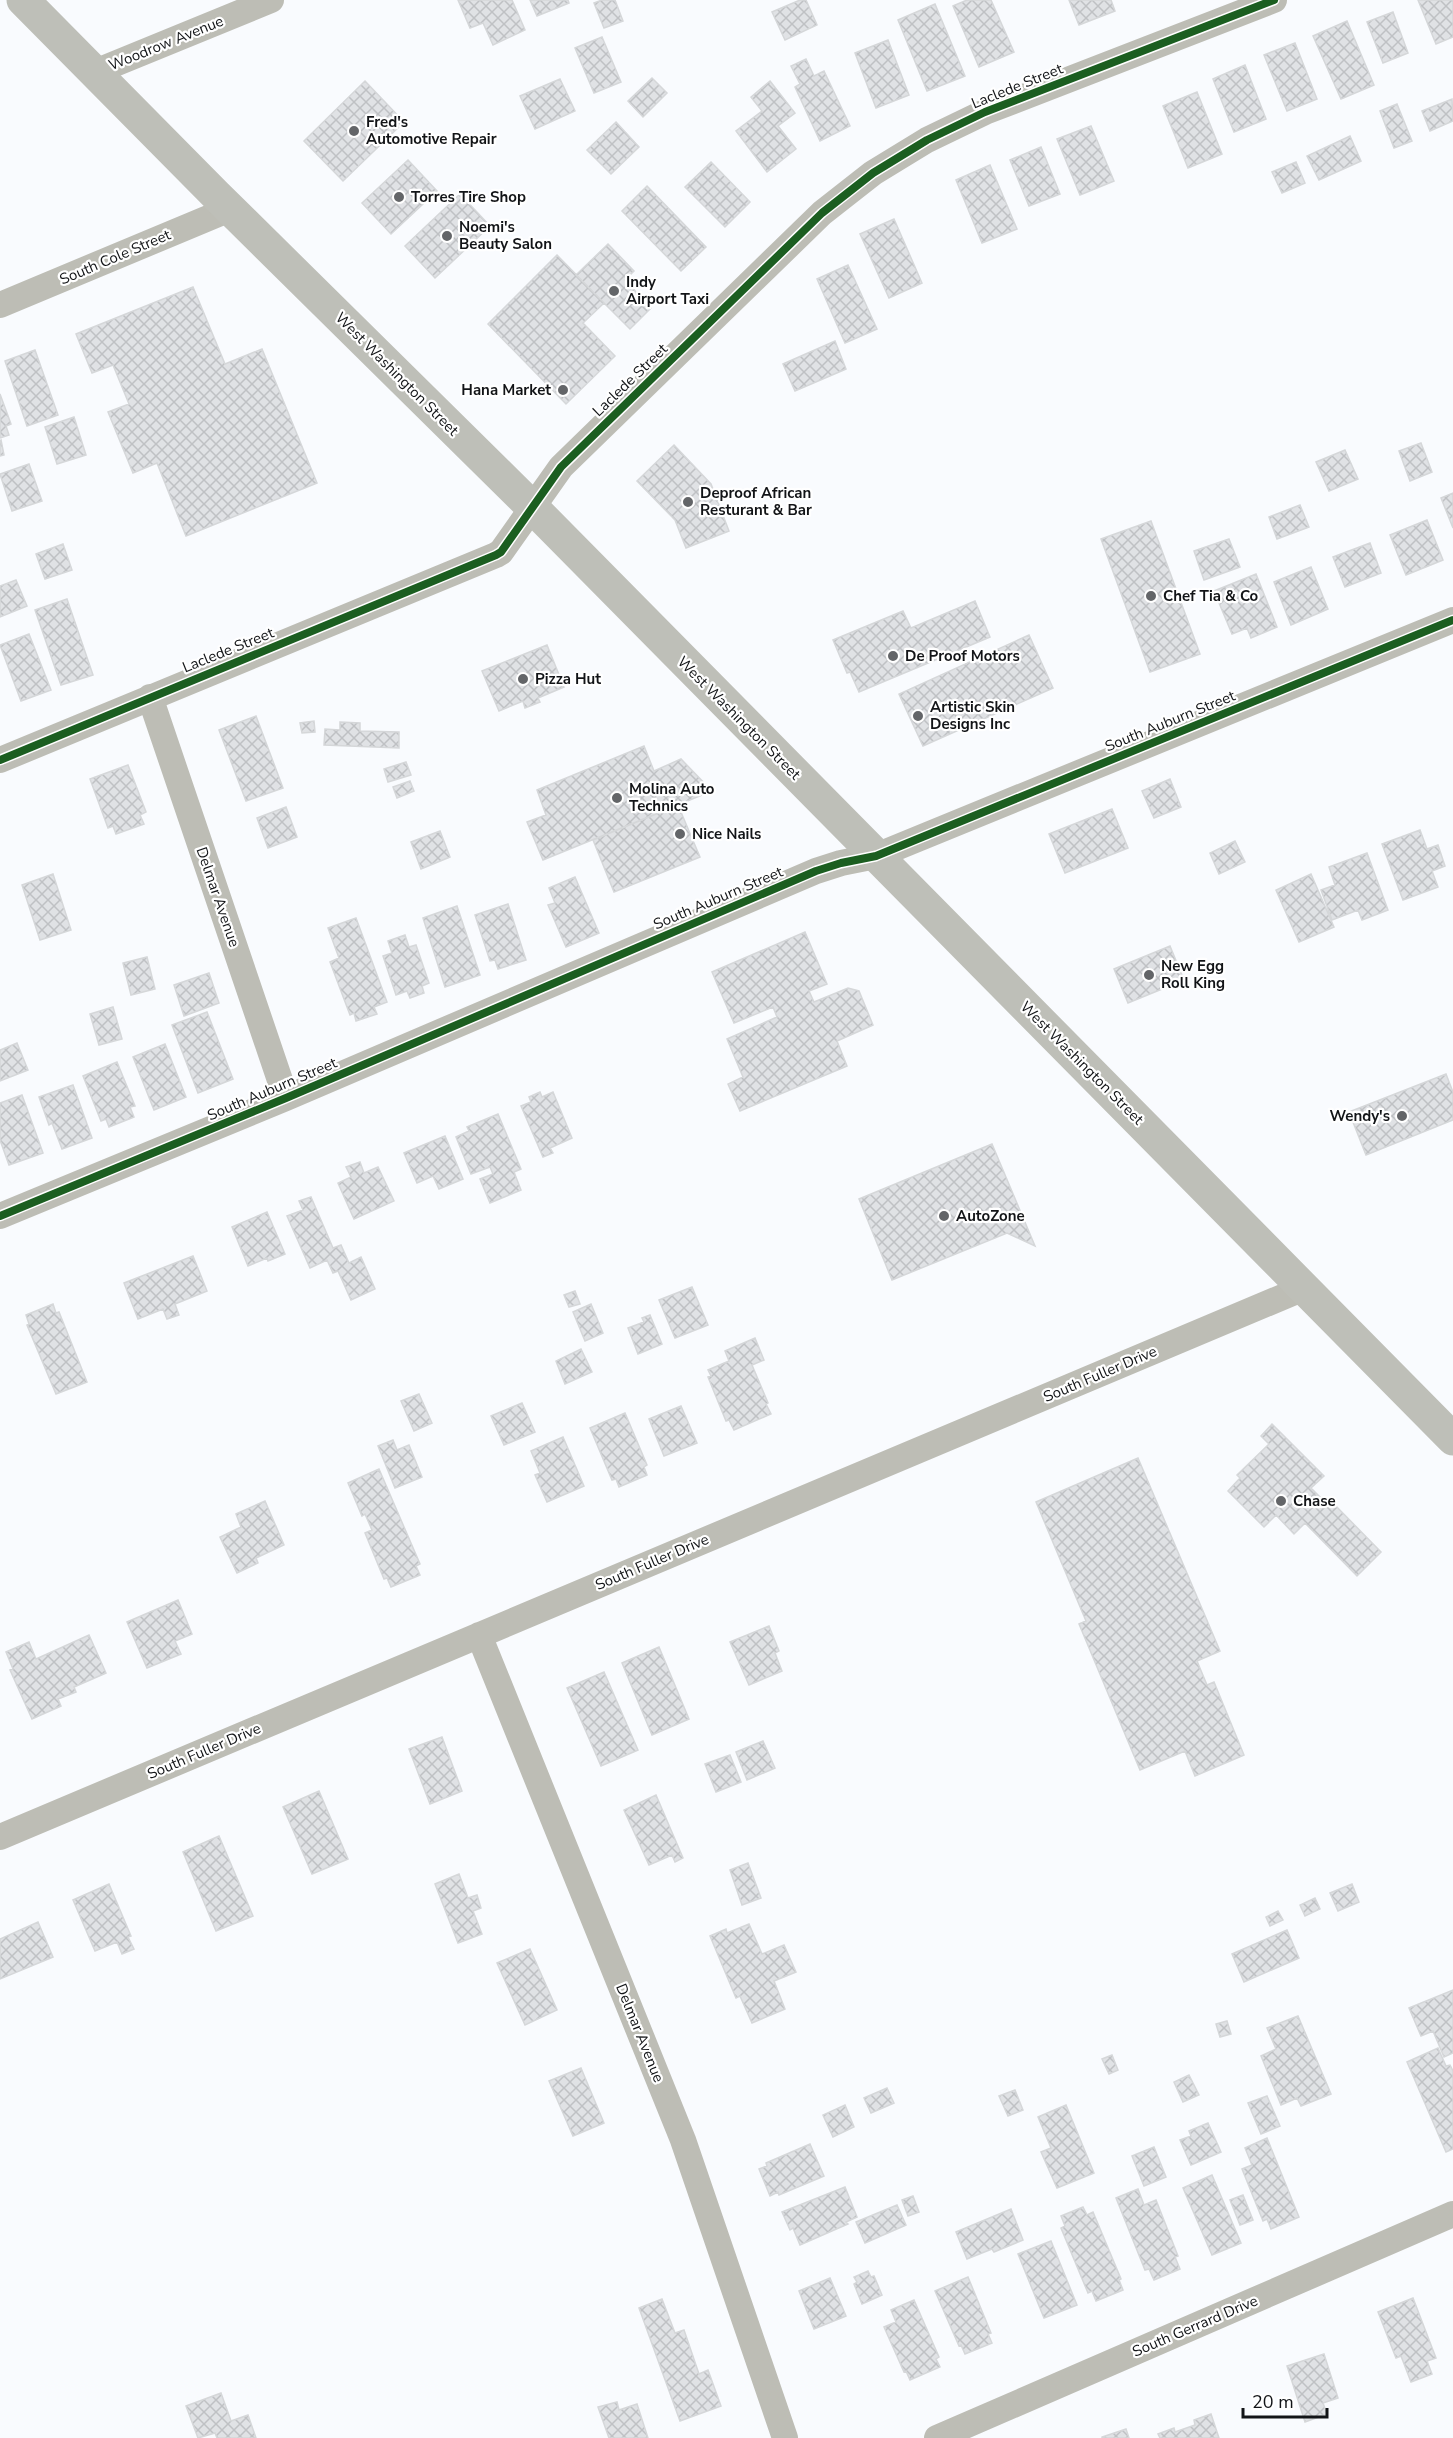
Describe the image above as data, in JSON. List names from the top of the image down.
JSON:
{
  "streets": {
    "main road": ["West Washington Street"],
    "street": [
      "Woodrow Avenue",
      "Laclede Street",
      "South Cole Street",
      "South Auburn Street",
      "Delmar Avenue",
      "South Fuller Drive",
      "South Gerrard Drive"
    ]
  },
  "crossings": [
    ["Woodrow Avenue", "West Washington Street"],
    ["Laclede Street", "West Washington Street"],
    ["Laclede Street", "Delmar Avenue"],
    ["South Cole Street", "West Washington Street"],
    ["West Washington Street", "South Auburn Street"],
    ["West Washington Street", "South Fuller Drive"],
    ["South Auburn Street", "Delmar Avenue"],
    ["Delmar Avenue", "South Fuller Drive"]
  ],
  "places": [
    "Fred's Automotive Repair",
    "Torres Tire Shop",
    "Noemi's Beauty Salon",
    "Indy Airport Taxi",
    "Hana Market",
    "Deproof African Resturant & Bar",
    "Chef Tia & Co",
    "De Proof Motors",
    "Pizza Hut",
    "Artistic Skin Designs Inc",
    "Molina Auto Technics",
    "Nice Nails",
    "New Egg Roll King",
    "Wendy's",
    "AutoZone",
    "Chase"
  ],
  "scale_bar": "20 m"
}
